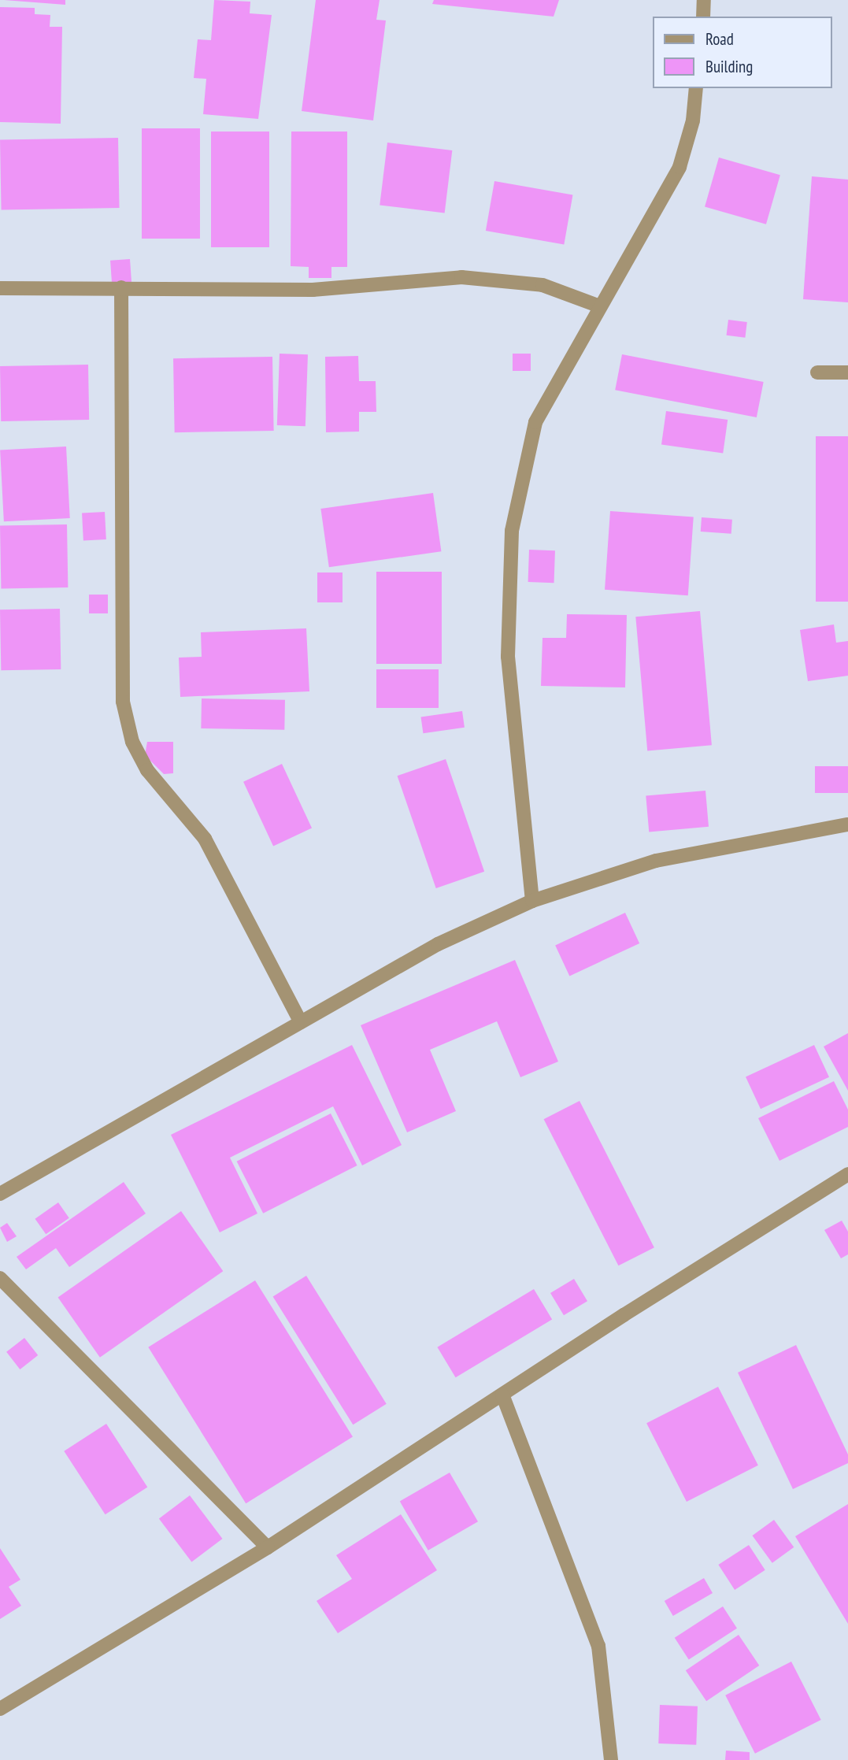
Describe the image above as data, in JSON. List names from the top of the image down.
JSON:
{
  "legend": ["Road", "Building"]
}
